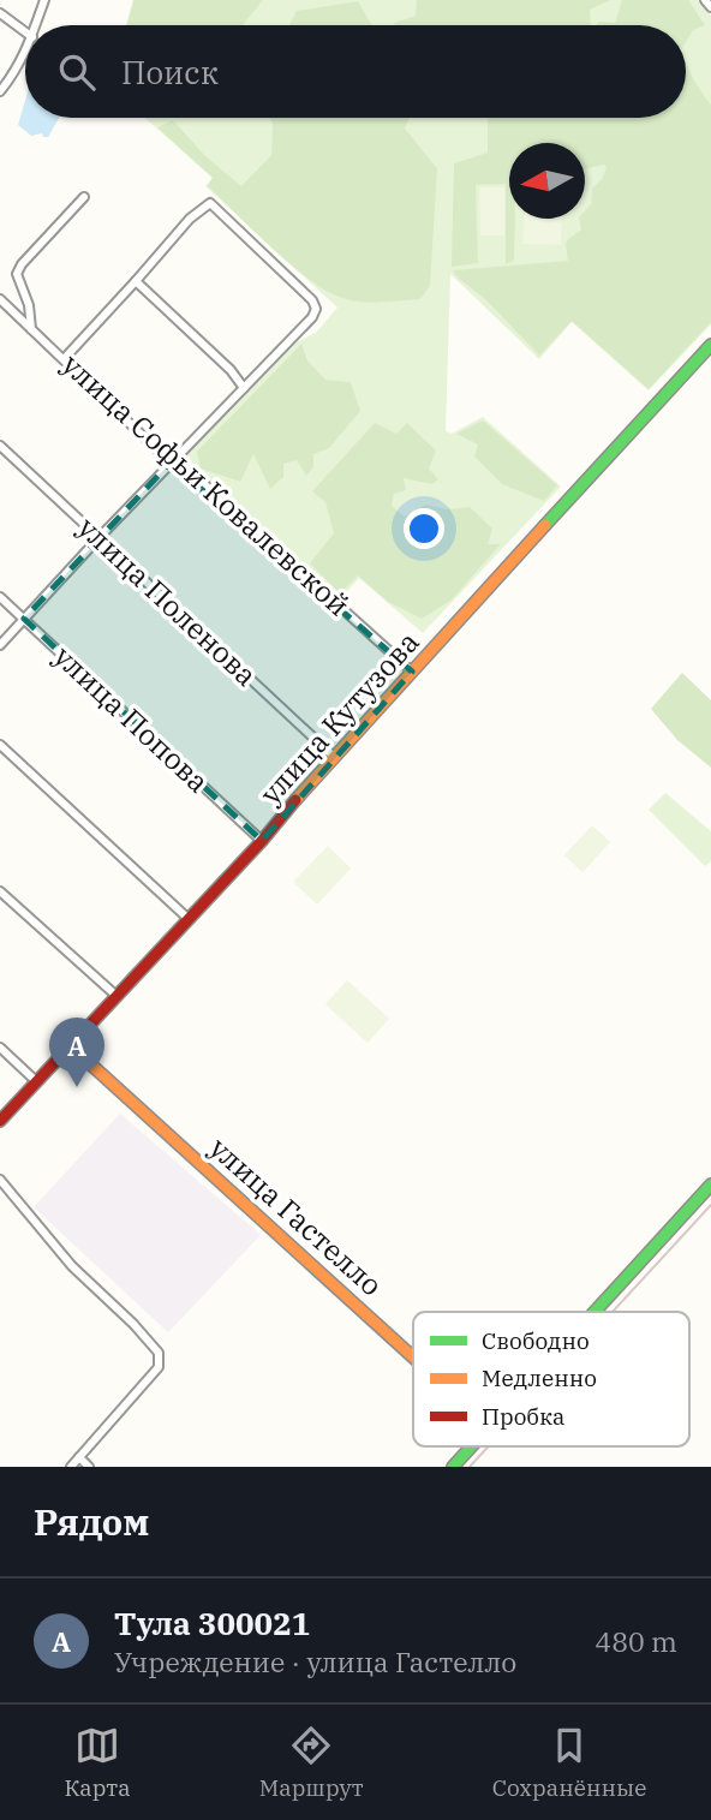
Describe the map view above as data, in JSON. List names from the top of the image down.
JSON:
{
  "streets": {
    "main road": ["улица Кутузова", "улица Гастелло"],
    "street": ["улица Софьи Ковалевской", "улица Поленова", "улица Попова"]
  },
  "crossings": [
    ["улица Софьи Ковалевской", "улица Кутузова"],
    ["улица Поленова", "улица Кутузова"],
    ["улица Кутузова", "улица Попова"],
    ["улица Кутузова", "улица Гастелло"]
  ],
  "legend": ["Свободно", "Медленно", "Пробка"],
  "north": "left",
  "page": {
    "search": "Поиск",
    "pins": "A",
    "heading": "Рядом",
    "list": [
      {
        "mark": "A",
        "name": "Тула 300021",
        "note": "Учреждение · улица Гастелло",
        "value": "480 m"
      }
    ],
    "nav": ["Карта", "Маршрут", "Сохранённые"]
  }
}
